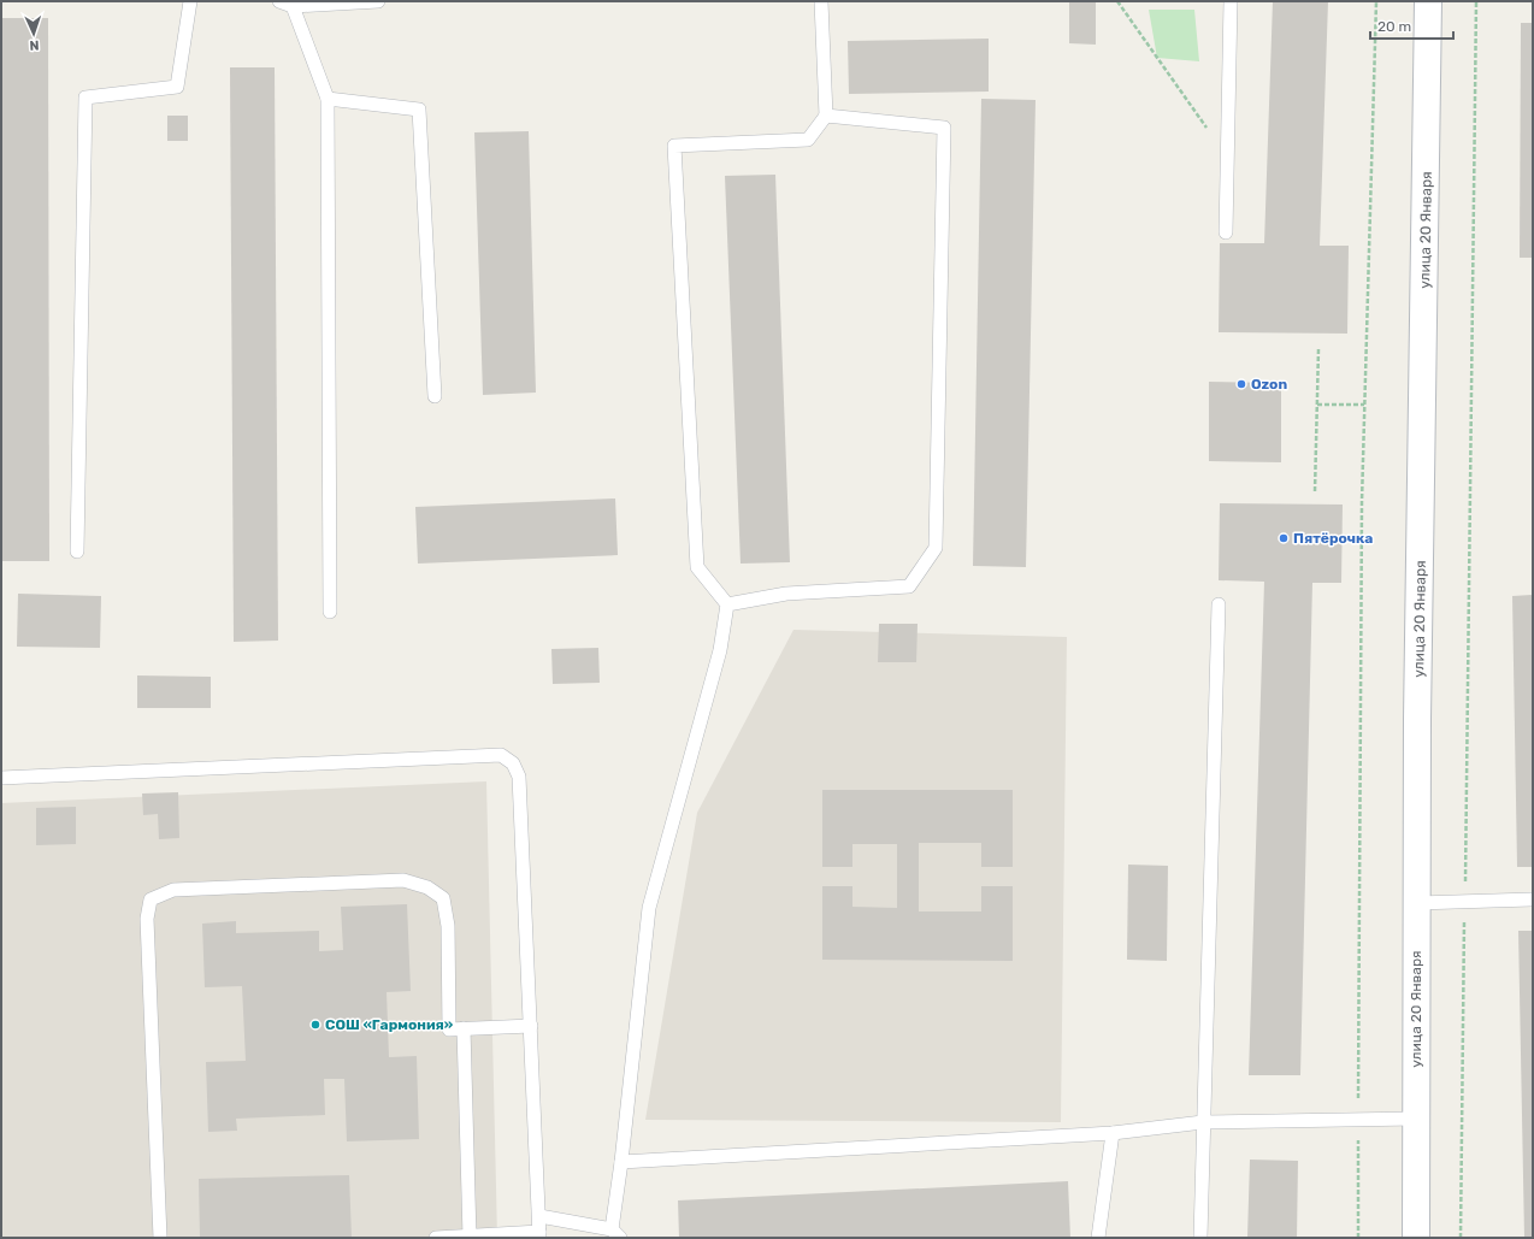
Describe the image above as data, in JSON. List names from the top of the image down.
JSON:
{
  "streets": {
    "main road": ["улица 20 Января"]
  },
  "places": ["Ozon", "Пятёрочка", "СОШ «Гармония»"],
  "scale_bar": "20 m",
  "north": "bottom"
}
